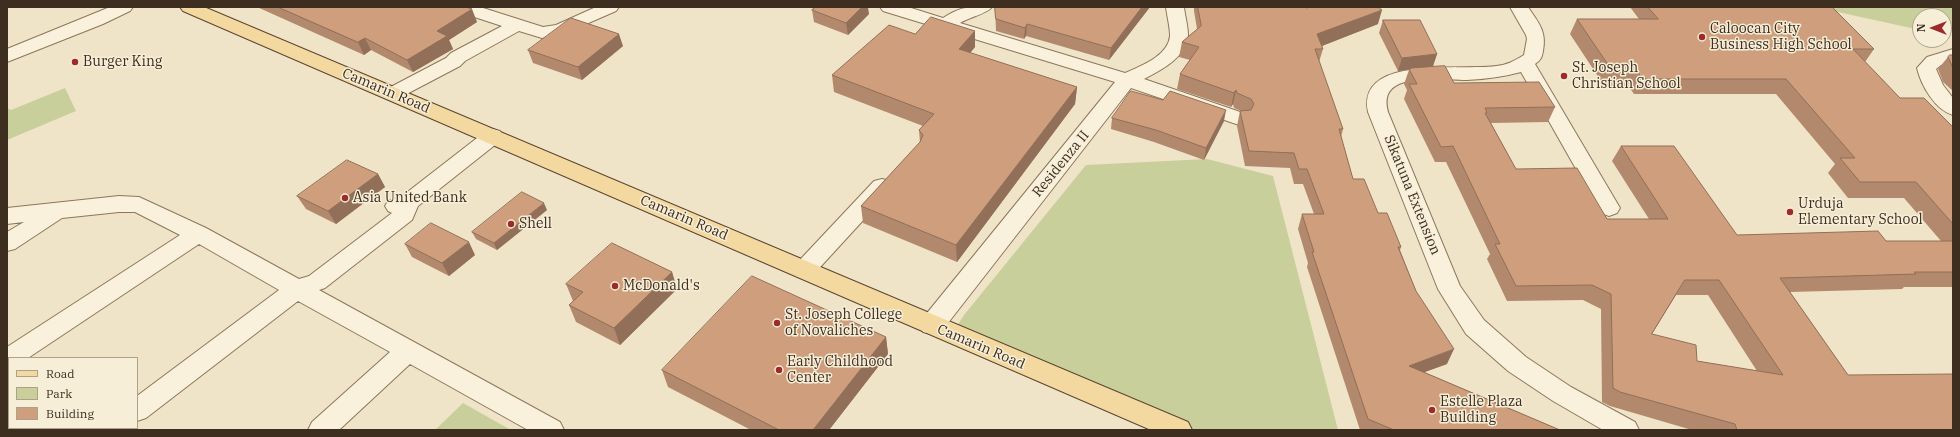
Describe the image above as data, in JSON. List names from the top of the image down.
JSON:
{
  "streets": {
    "main road": ["Camarin Road"],
    "street": ["Residenza II", "Sikatuna Extension"]
  },
  "crossings": [
    ["Camarin Road", "Residenza II"]
  ],
  "places": [
    "Caloocan City Business High School",
    "Burger King",
    "St. Joseph Christian School",
    "Asia United Bank",
    "Urduja Elementary School",
    "Shell",
    "McDonald's",
    "St. Joseph College of Novaliches",
    "Early Childhood Center",
    "Estelle Plaza Building"
  ],
  "legend": ["Road", "Park", "Building"],
  "north": "left"
}
